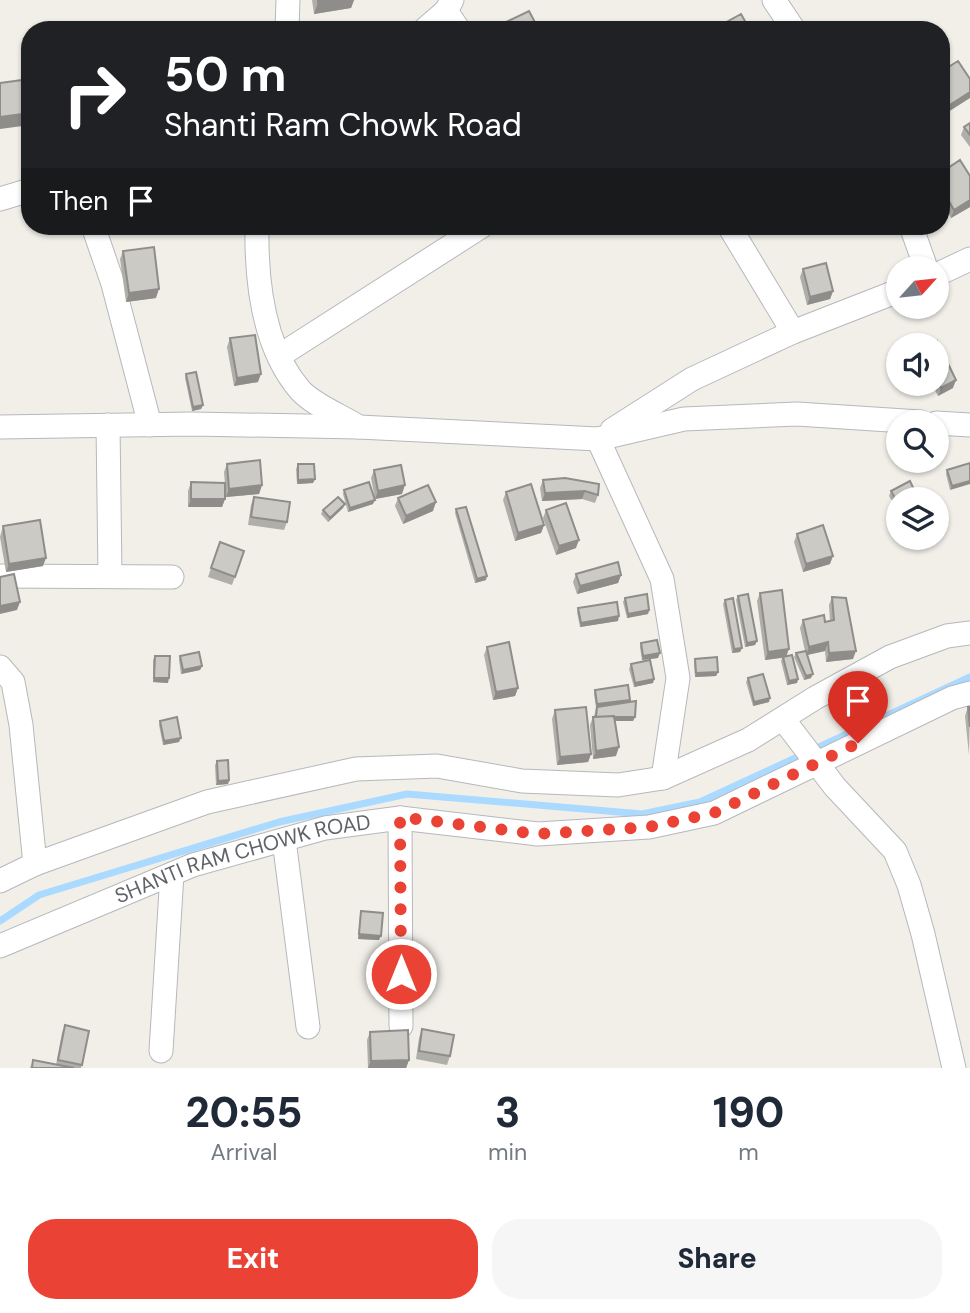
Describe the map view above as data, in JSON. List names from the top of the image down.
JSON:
{
  "streets": {
    "street": ["SHANTI RAM CHOWK ROAD"]
  },
  "north": "top right",
  "page": {
    "turn": ["50 m", "Shanti Ram Chowk Road"],
    "then": "Then",
    "eta": [
      "20:55",
      "Arrival",
      "3",
      "min",
      "190",
      "m"
    ],
    "buttons": ["Exit", "Share"]
  }
}
